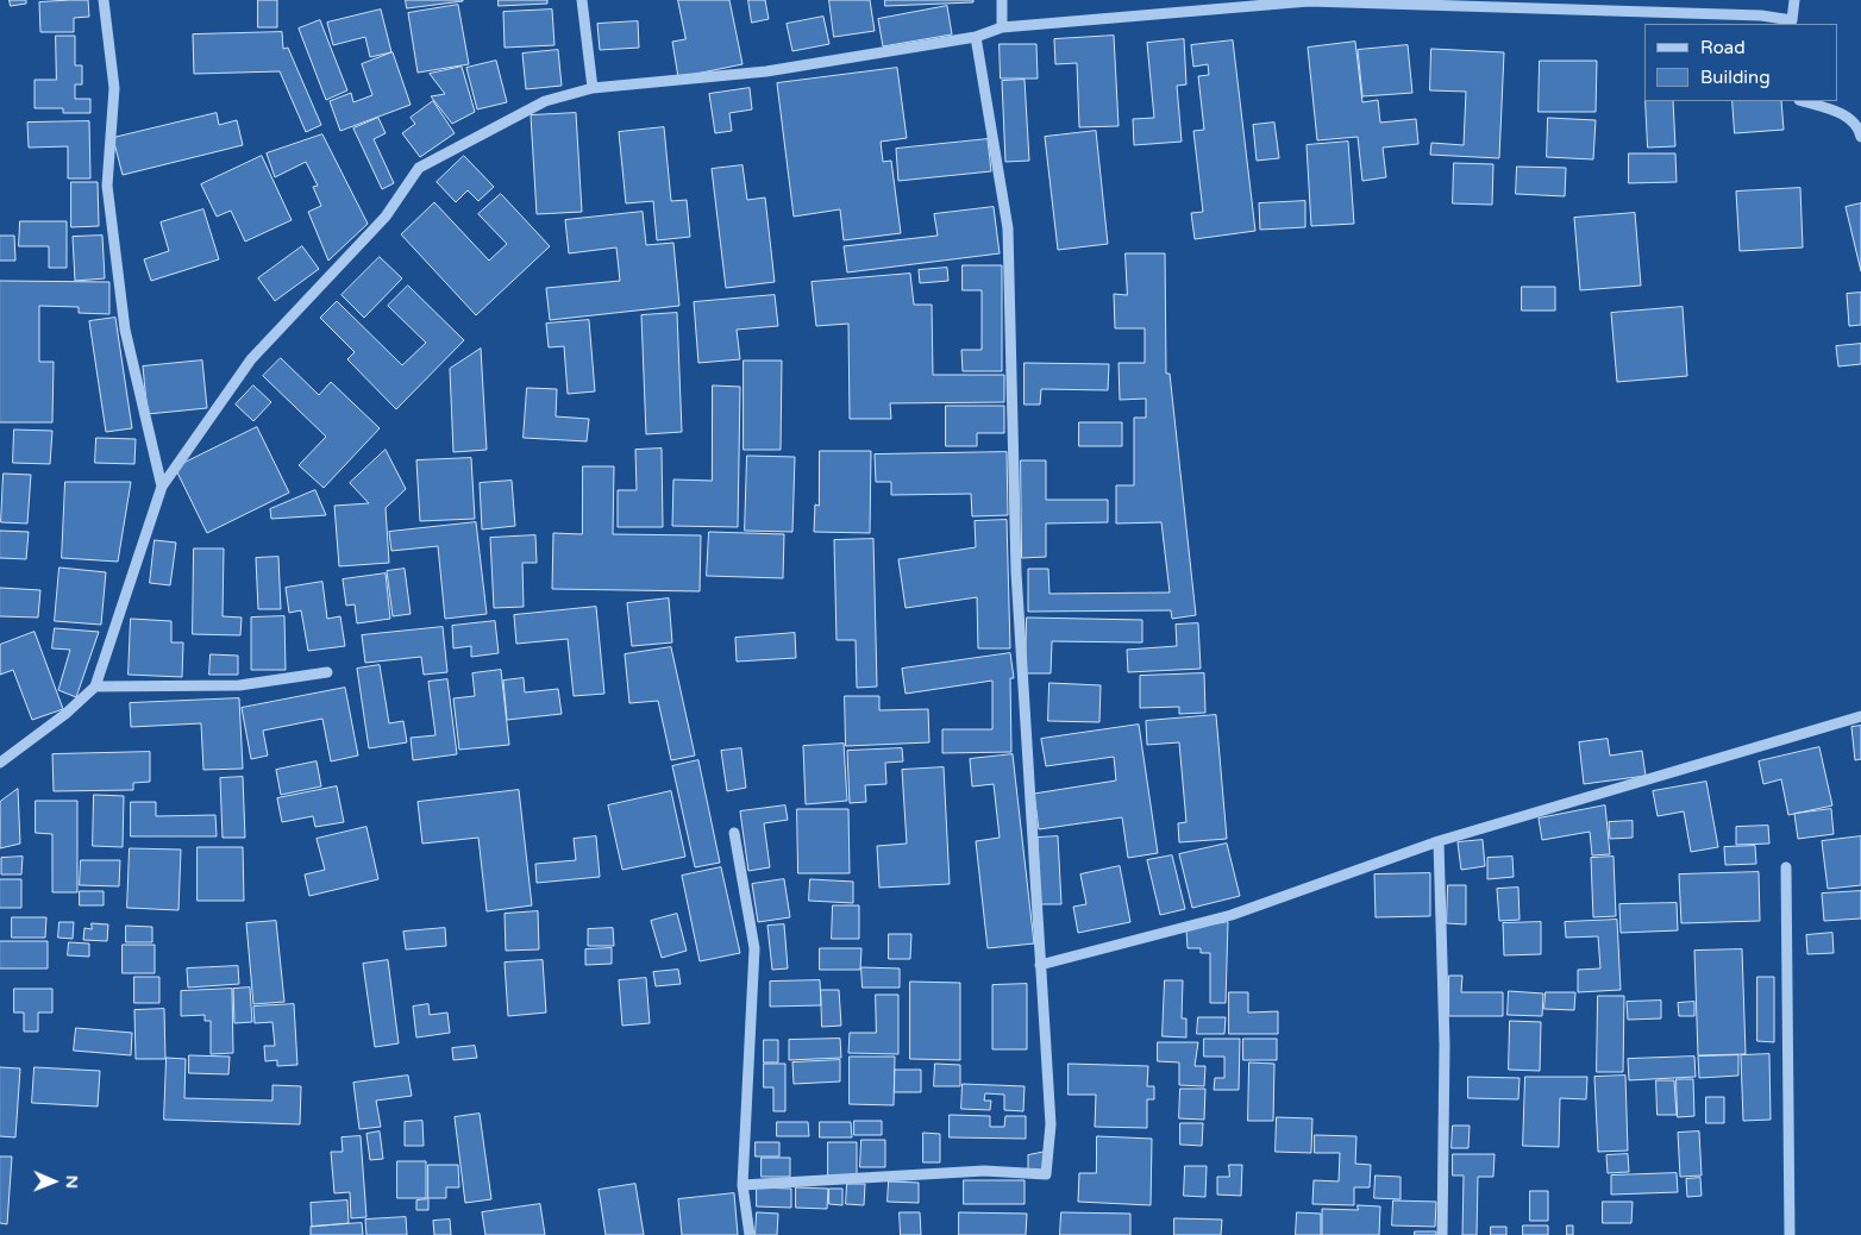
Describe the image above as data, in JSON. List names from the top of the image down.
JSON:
{
  "legend": ["Road", "Building"],
  "north": "right"
}
